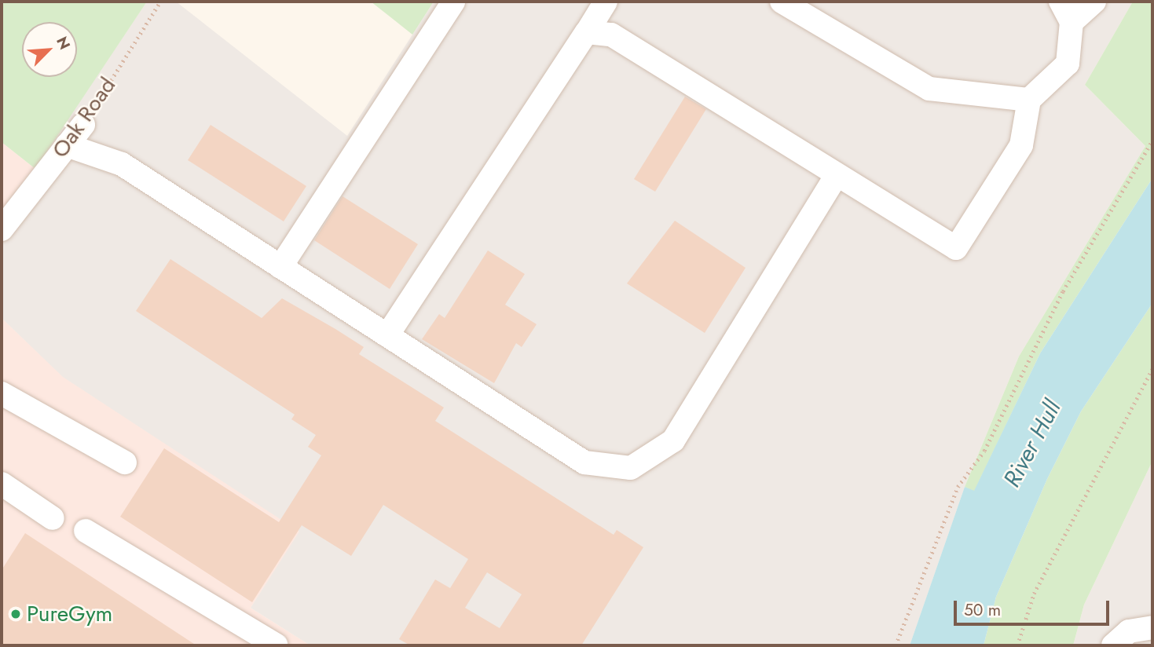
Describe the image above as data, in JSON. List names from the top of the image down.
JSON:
{
  "streets": {
    "street": ["Oak Road"]
  },
  "water": ["River Hull"],
  "places": ["PureGym"],
  "scale_bar": "50 m",
  "north": "top right"
}
